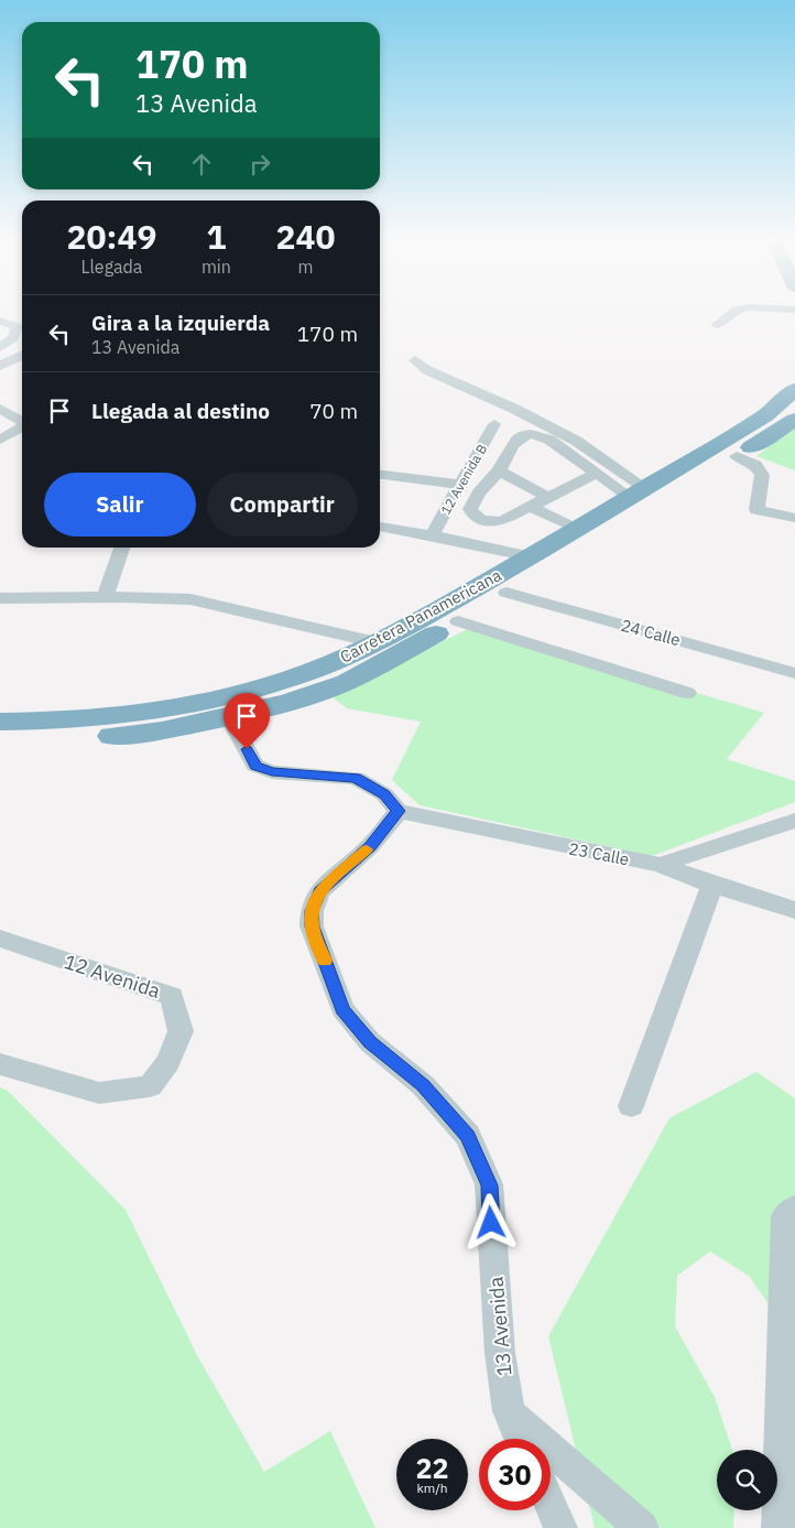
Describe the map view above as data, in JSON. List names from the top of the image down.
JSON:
{
  "streets": {
    "highway": ["Carretera Panamericana"],
    "street": [
      "12 Avenida B",
      "24 Calle",
      "23 Calle",
      "12 Avenida",
      "13 Avenida"
    ]
  },
  "crossings": [
    ["Carretera Panamericana", "24 Calle"],
    ["23 Calle", "13 Avenida"]
  ],
  "page": {
    "turn": ["170 m", "13 Avenida"],
    "eta": [
      "20:49",
      "Llegada",
      "1",
      "min",
      "240",
      "m"
    ],
    "list": [
      {
        "name": "Gira a la izquierda",
        "note": "13 Avenida",
        "value": "170 m"
      },
      {
        "name": "Llegada al destino",
        "value": "70 m"
      }
    ],
    "buttons": ["Salir", "Compartir"],
    "speed": "22 km/h",
    "limit": "30"
  }
}
